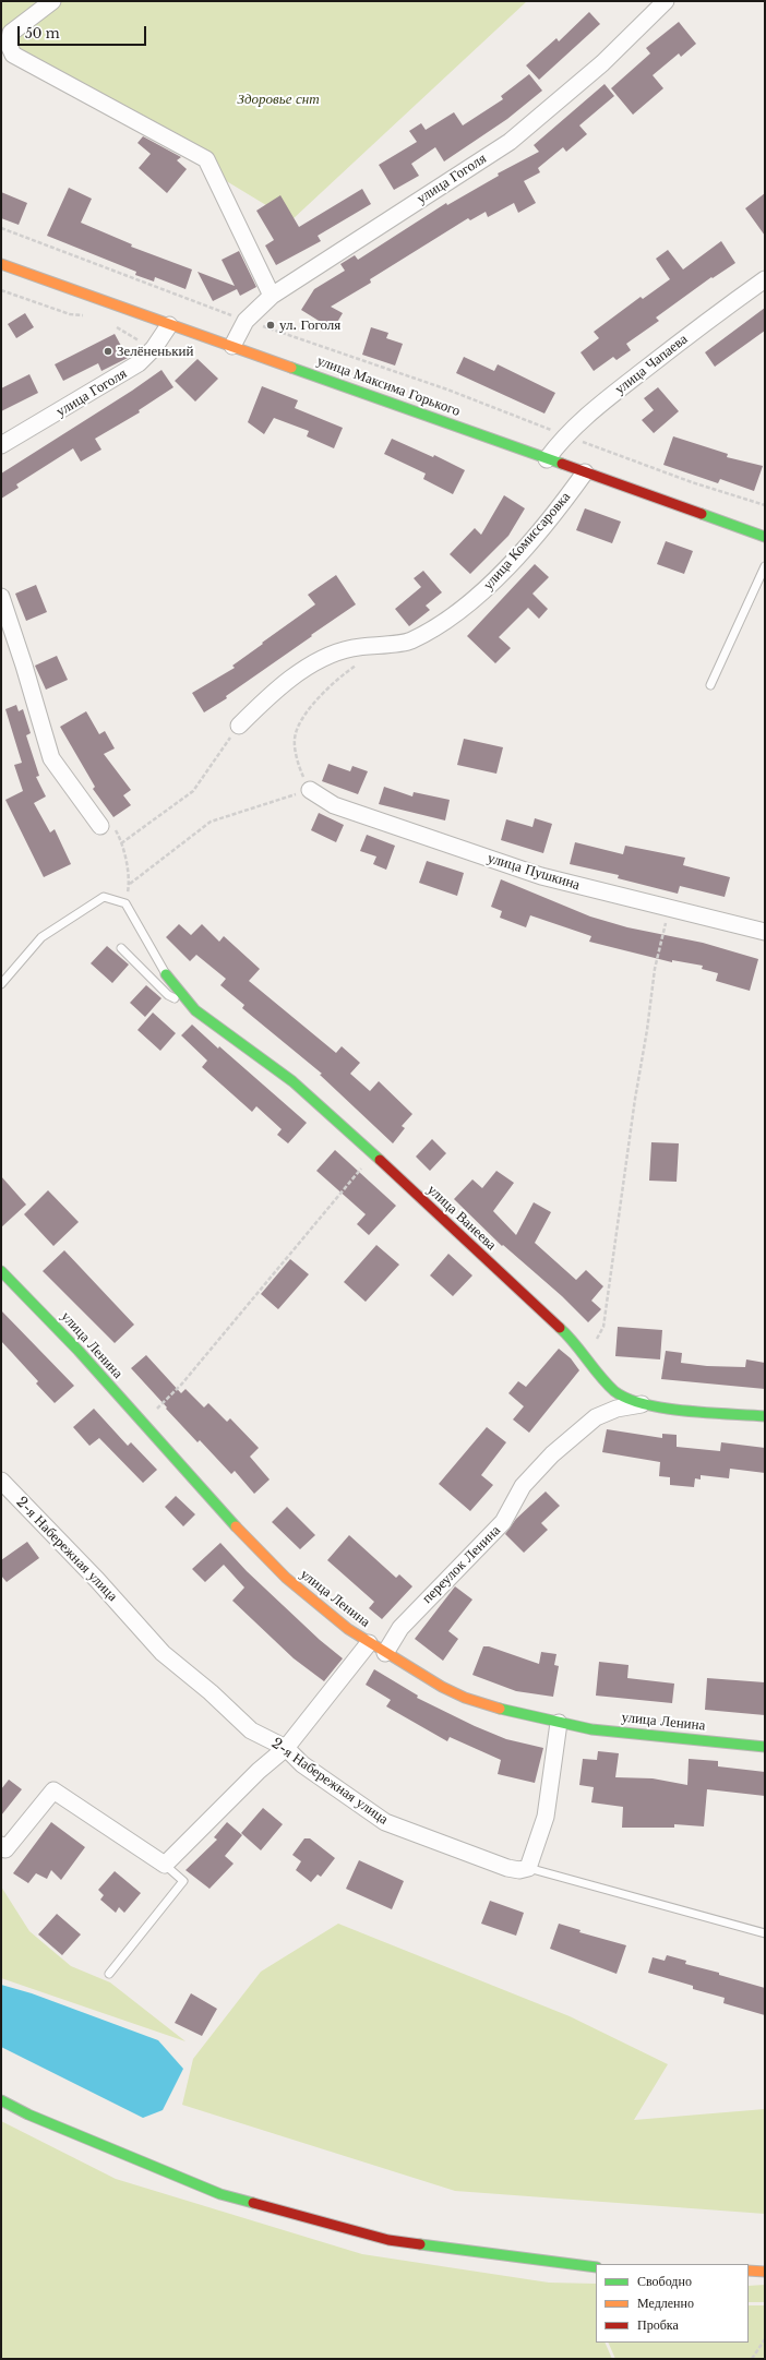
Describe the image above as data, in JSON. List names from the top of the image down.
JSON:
{
  "streets": {
    "street": [
      "улица Гоголя",
      "улица Чапаева",
      "улица Максима Горького",
      "улица Комиссаровка",
      "улица Пушкина",
      "улица Ванеева",
      "улица Ленина",
      "2-я Набережная улица",
      "переулок Ленина"
    ]
  },
  "crossings": [
    ["улица Гоголя", "улица Максима Горького"],
    ["улица Чапаева", "улица Максима Горького"],
    ["улица Максима Горького", "улица Комиссаровка"],
    ["улица Ванеева", "переулок Ленина"],
    ["улица Ленина", "переулок Ленина"]
  ],
  "parks": ["Здоровье снт"],
  "places": ["ул. Гоголя", "Зелёненький"],
  "legend": ["Свободно", "Медленно", "Пробка"],
  "scale_bar": "50 m"
}
